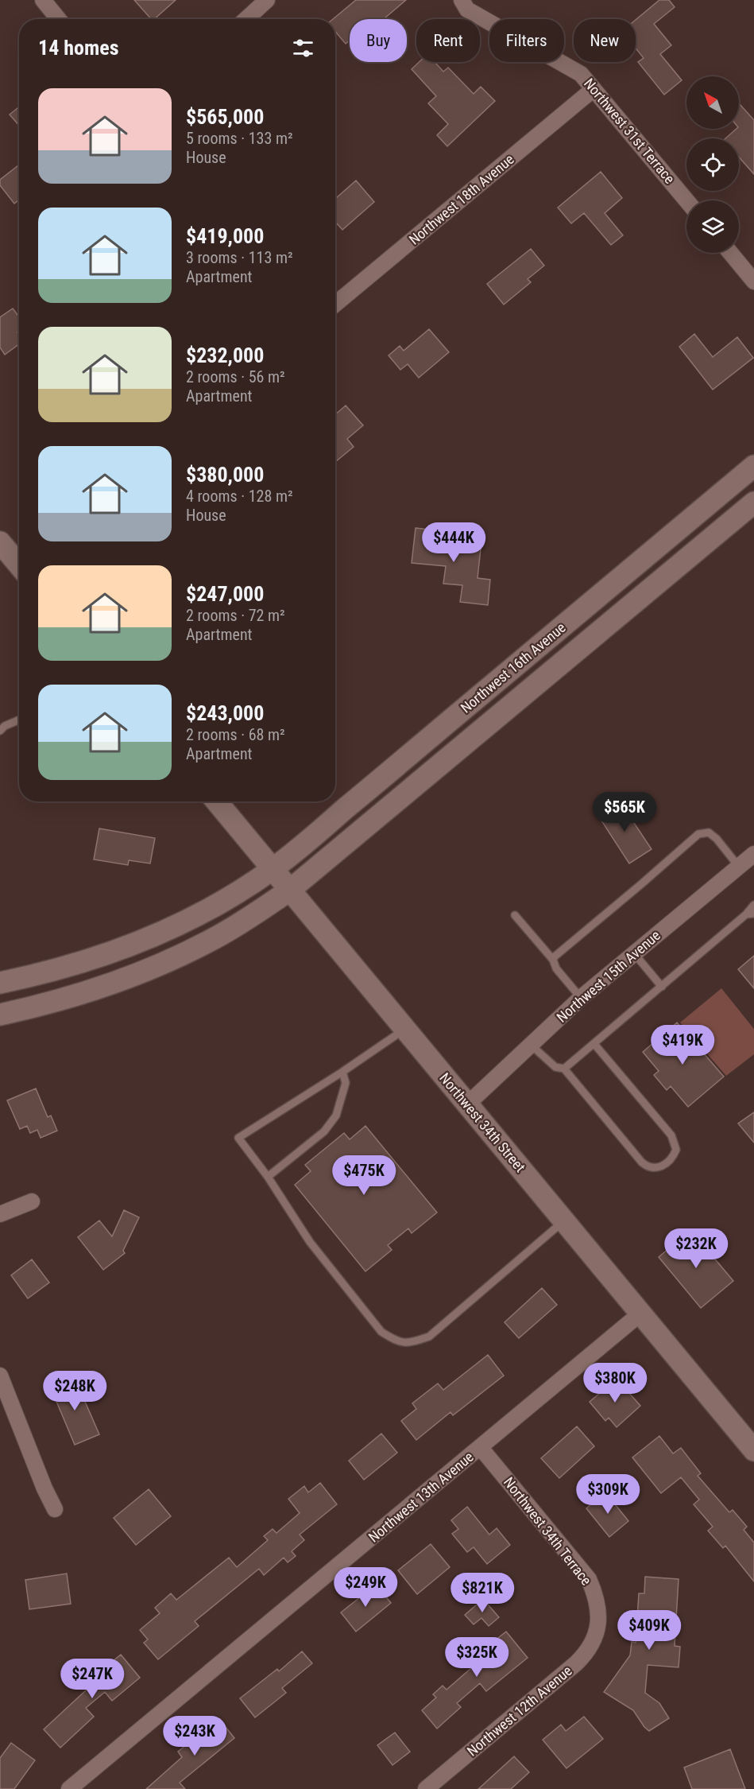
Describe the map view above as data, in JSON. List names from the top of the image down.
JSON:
{
  "streets": {
    "main road": ["Northwest 16th Avenue", "Northwest 34th Street"],
    "street": [
      "Northwest 31st Terrace",
      "Northwest 18th Avenue",
      "Northwest 15th Avenue",
      "Northwest 13th Avenue",
      "Northwest 34th Terrace",
      "Northwest 12th Avenue"
    ]
  },
  "crossings": [
    ["Northwest 31st Terrace", "Northwest 18th Avenue"],
    ["Northwest 16th Avenue", "Northwest 34th Street"],
    ["Northwest 15th Avenue", "Northwest 34th Street"],
    ["Northwest 34th Street", "Northwest 13th Avenue"],
    ["Northwest 13th Avenue", "Northwest 34th Terrace"],
    ["Northwest 34th Terrace", "Northwest 12th Avenue"]
  ],
  "north": "top left",
  "page": {
    "chip": [
      "Buy",
      "Rent",
      "Filters",
      "New"
    ],
    "heading": "14 homes",
    "list": [
      {
        "name": "$565,000",
        "note": "5 rooms · 133 m² · House"
      },
      {
        "name": "$419,000",
        "note": "3 rooms · 113 m² · Apartment"
      },
      {
        "name": "$232,000",
        "note": "2 rooms · 56 m² · Apartment"
      },
      {
        "name": "$380,000",
        "note": "4 rooms · 128 m² · House"
      },
      {
        "name": "$247,000",
        "note": "2 rooms · 72 m² · Apartment"
      },
      {
        "name": "$243,000",
        "note": "2 rooms · 68 m² · Apartment"
      }
    ],
    "price": [
      "$444K",
      "$565K",
      "$419K",
      "$475K",
      "$232K",
      "$380K",
      "$248K",
      "$309K",
      "$249K",
      "$821K",
      "$409K",
      "$325K",
      "$247K",
      "$243K"
    ]
  }
}
